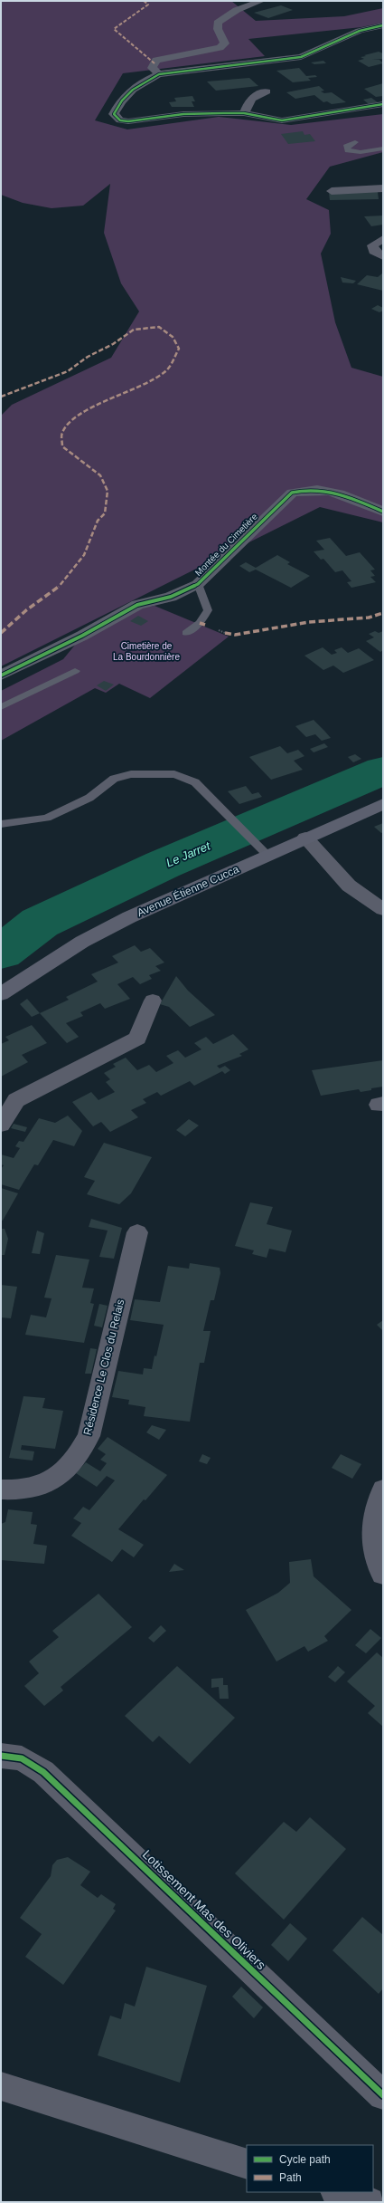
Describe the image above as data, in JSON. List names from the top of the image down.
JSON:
{
  "streets": {
    "main road": ["Avenue Étienne Cucca"],
    "street": ["Montée du Cimetière", "Résidence Le Clos du Relais", "Lotissement Mas des Oliviers"]
  },
  "water": ["Le Jarret"],
  "parks": ["Cimetière de La Bourdonnière"],
  "legend": ["Cycle path", "Path"]
}
